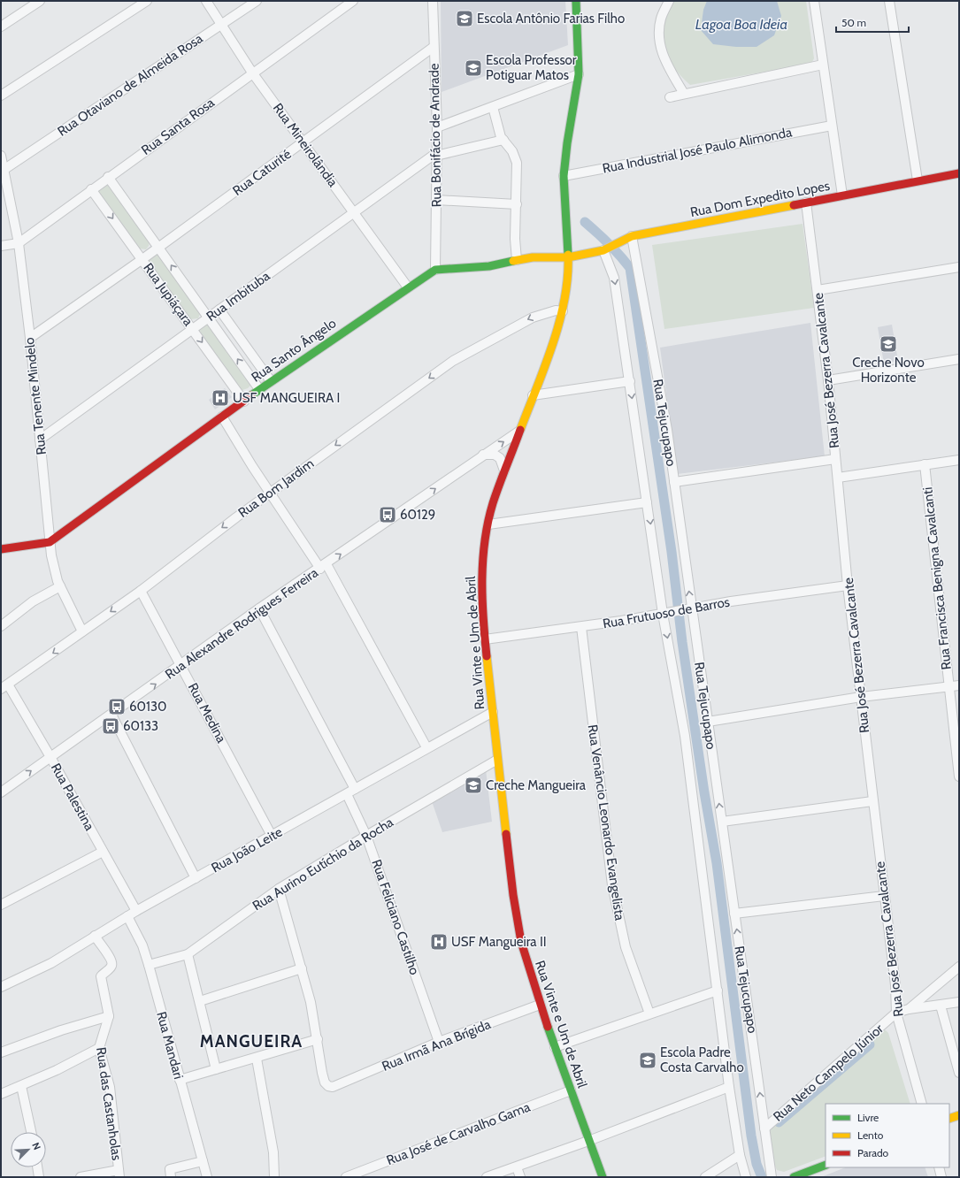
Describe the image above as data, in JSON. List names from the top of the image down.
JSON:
{
  "streets": {
    "main road": ["Rua Dom Expedito Lopes", "Rua Santo Ângelo", "Rua Vinte e Um de Abril"],
    "street": [
      "Rua Otaviano de Almeida Rosa",
      "Rua Santa Rosa",
      "Rua Bonifácio de Andrade",
      "Rua Mineirolândia",
      "Rua Industrial José Paulo Alimonda",
      "Rua Caturité",
      "Rua Jupiáçara",
      "Rua Imbituba",
      "Rua José Bezerra Cavalcante",
      "Rua Tenente Mindelo",
      "Rua Tejucupapo",
      "Rua Bom Jardim",
      "Rua Francisca Benigna Cavalcanti",
      "Rua Frutuoso de Barros",
      "Rua Alexandre Rodrigues Ferreira",
      "Rua Medina",
      "Rua Palestina",
      "Rua Venâncio Leonardo Evangelista",
      "Rua João Leite",
      "Rua Aurino Eutíchio da Rocha",
      "Rua Feliciano Castilho",
      "Rua Mandari",
      "Rua Irmã Ana Brígida",
      "Rua Neto Campelo Júnior",
      "Rua das Castanholas",
      "Rua José de Carvalho Gama"
    ]
  },
  "crossings": [
    ["Rua Otaviano de Almeida Rosa", "Rua Mineirolândia"],
    ["Rua Otaviano de Almeida Rosa", "Rua Tenente Mindelo"],
    ["Rua Santa Rosa", "Rua Mineirolândia"],
    ["Rua Santa Rosa", "Rua Jupiáçara"],
    ["Rua Santa Rosa", "Rua Tenente Mindelo"],
    ["Rua Bonifácio de Andrade", "Rua Caturité"],
    ["Rua Bonifácio de Andrade", "Rua Imbituba"],
    ["Rua Bonifácio de Andrade", "Rua Santo Ângelo"],
    ["Rua Mineirolândia", "Rua Caturité"],
    ["Rua Mineirolândia", "Rua Imbituba"],
    ["Rua Mineirolândia", "Rua Santo Ângelo"],
    ["Rua Industrial José Paulo Alimonda", "Rua Vinte e Um de Abril"],
    ["Rua Caturité", "Rua Jupiáçara"],
    ["Rua Dom Expedito Lopes", "Rua Santo Ângelo"],
    ["Rua Dom Expedito Lopes", "Rua José Bezerra Cavalcante"],
    ["Rua Dom Expedito Lopes", "Rua Tejucupapo"],
    ["Rua Dom Expedito Lopes", "Rua Vinte e Um de Abril"],
    ["Rua Jupiáçara", "Rua Imbituba"],
    ["Rua Jupiáçara", "Rua Santo Ângelo"],
    ["Rua Imbituba", "Rua Tenente Mindelo"],
    ["Rua Santo Ângelo", "Rua Tenente Mindelo"],
    ["Rua Santo Ângelo", "Rua Vinte e Um de Abril"],
    ["Rua José Bezerra Cavalcante", "Rua Frutuoso de Barros"],
    ["Rua José Bezerra Cavalcante", "Rua Neto Campelo Júnior"],
    ["Rua Tenente Mindelo", "Rua Bom Jardim"],
    ["Rua Tejucupapo", "Rua Frutuoso de Barros"],
    ["Rua Tejucupapo", "Rua Neto Campelo Júnior"],
    ["Rua Bom Jardim", "Rua Vinte e Um de Abril"],
    ["Rua Bom Jardim", "Rua Medina"],
    ["Rua Bom Jardim", "Rua Palestina"],
    ["Rua Frutuoso de Barros", "Rua Vinte e Um de Abril"],
    ["Rua Frutuoso de Barros", "Rua Venâncio Leonardo Evangelista"],
    ["Rua Alexandre Rodrigues Ferreira", "Rua Vinte e Um de Abril"],
    ["Rua Alexandre Rodrigues Ferreira", "Rua Medina"],
    ["Rua Alexandre Rodrigues Ferreira", "Rua Palestina"],
    ["Rua Alexandre Rodrigues Ferreira", "Rua Feliciano Castilho"],
    ["Rua Vinte e Um de Abril", "Rua João Leite"],
    ["Rua Vinte e Um de Abril", "Rua Aurino Eutíchio da Rocha"],
    ["Rua Vinte e Um de Abril", "Rua Irmã Ana Brígida"],
    ["Rua Vinte e Um de Abril", "Rua José de Carvalho Gama"],
    ["Rua Medina", "Rua João Leite"],
    ["Rua Palestina", "Rua João Leite"],
    ["Rua João Leite", "Rua Feliciano Castilho"],
    ["Rua João Leite", "Rua Mandari"],
    ["Rua João Leite", "Rua das Castanholas"],
    ["Rua Aurino Eutíchio da Rocha", "Rua Feliciano Castilho"],
    ["Rua Aurino Eutíchio da Rocha", "Rua Mandari"],
    ["Rua Feliciano Castilho", "Rua Irmã Ana Brígida"]
  ],
  "one_way": ["Rua Bom Jardim", "Rua Alexandre Rodrigues Ferreira"],
  "districts": ["MANGUEIRA"],
  "water": ["Lagoa Boa Ideia"],
  "places": {
    "school or university": [
      "Escola Antônio Farias Filho",
      "Escola Professor Potiguar Matos",
      "Creche Novo Horizonte",
      "Creche Mangueira",
      "Escola Padre Costa Carvalho"
    ],
    "hospital": ["USF MANGUEIRA I", "USF Mangueira II"],
    "bus stop": ["60129", "60130", "60133"]
  },
  "legend": ["Livre", "Lento", "Parado"],
  "scale_bar": "50 m",
  "north": "top right"
}
